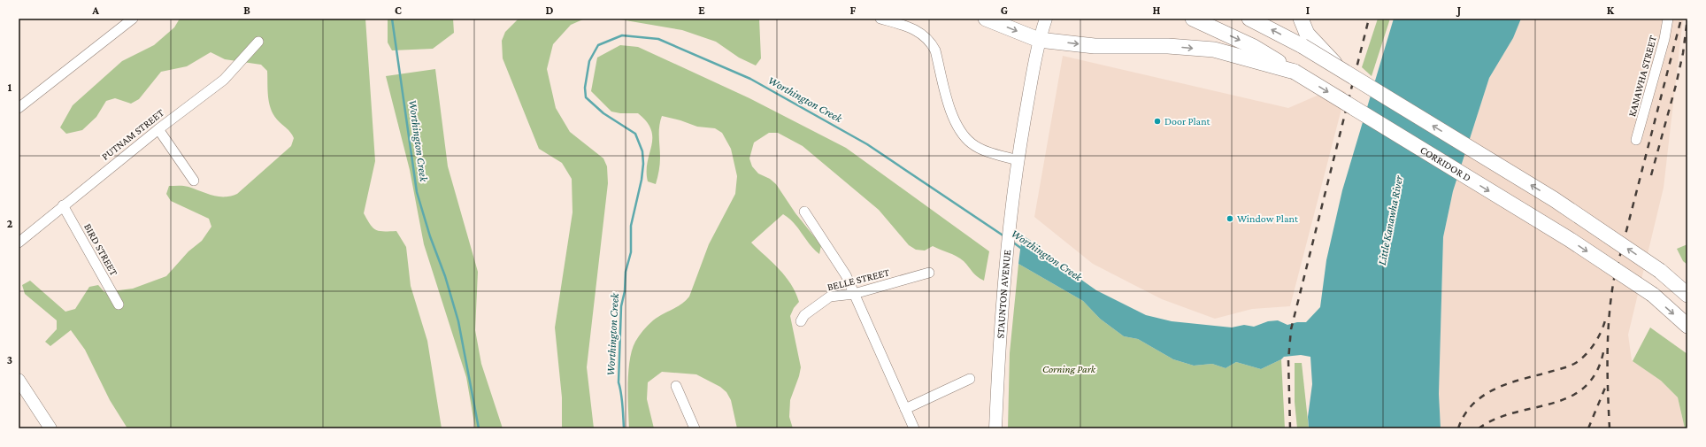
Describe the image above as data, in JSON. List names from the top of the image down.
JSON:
{
  "streets": {
    "highway": ["CORRIDOR D"],
    "main road": ["STAUNTON AVENUE"],
    "street": [
      "KANAWHA STREET",
      "PUTNAM STREET",
      "BIRD STREET",
      "BELLE STREET"
    ]
  },
  "crossings": [
    ["PUTNAM STREET", "BIRD STREET"]
  ],
  "water": ["Worthington Creek", "Little Kanawha River"],
  "parks": ["Corning Park"],
  "places": ["Door Plant", "Window Plant"],
  "grid": {
    "columns": [
      "A",
      "B",
      "C",
      "D",
      "E",
      "F",
      "G",
      "H",
      "I",
      "J",
      "K"
    ],
    "rows": ["1", "2", "3"]
  }
}
